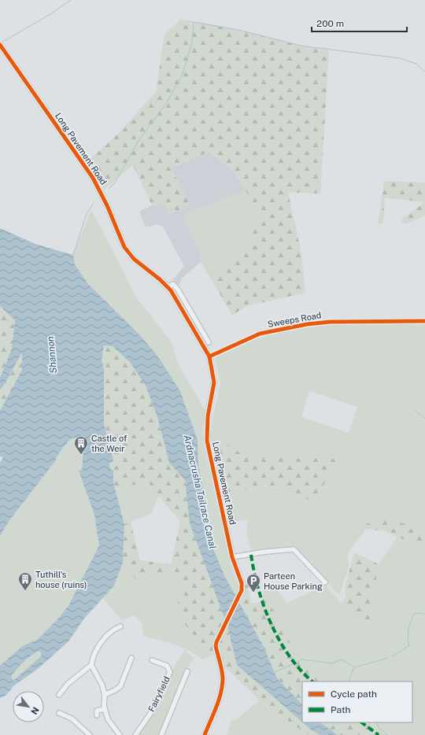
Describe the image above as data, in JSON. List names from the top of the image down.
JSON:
{
  "streets": {
    "main road": ["Long Pavement Road"],
    "street": ["Sweeps Road", "Fairyfield"]
  },
  "crossings": [
    ["Long Pavement Road", "Sweeps Road"]
  ],
  "water": ["Shannon", "Ardnacrusha Tailrace Canal"],
  "places": {
    "building": ["Castle of the Weir", "Tuthill's house (ruins)"],
    "parking": ["Parteen House Parking"]
  },
  "legend": ["Cycle path", "Path"],
  "scale_bar": "200 m",
  "north": "bottom right"
}
